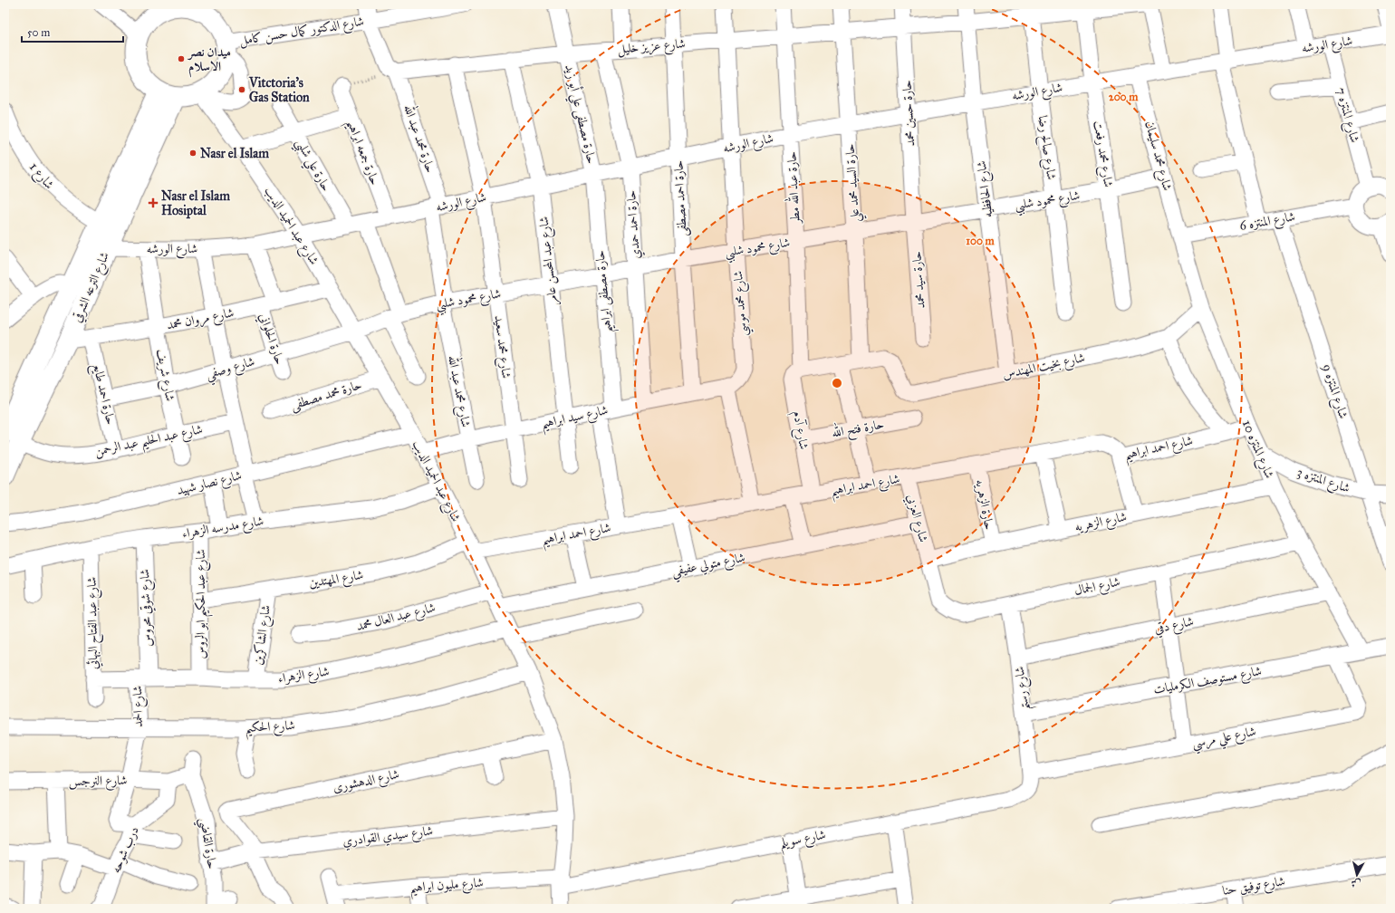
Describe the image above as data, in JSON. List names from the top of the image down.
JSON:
{
  "streets": {
    "main road": ["شارع الترعه الشرقي"],
    "street": [
      "شارع الدكتور كمال حسن كامل",
      "شارع الورشه",
      "شارع عزيز خليل",
      "حارة حسين محمد",
      "حارة مصطفى علي أبو زيد",
      "شارع المنتزه 7",
      "حارة محمد عبد الله",
      "شارع صالح رضا",
      "حارة جمعه ابراهيم",
      "شارع محمد رفعت",
      "شارع محمد سليمان",
      "حارة علي شلبي",
      "شارع 1",
      "حارة السيد محمد علي",
      "حارة عبد الله مطر",
      "شارع الحافظيه",
      "حارة احمد مصطفى",
      "شارع محمود شلبي",
      "شارع المنتزه 6",
      "حارة احمد حمدي",
      "شارع عبد الحميد الديب",
      "شارع عبد المحسن عامر",
      "حارة سيد محمد",
      "حارة مصطفى ابراهيم",
      "شارع محمد موسي",
      "شارع مروان محمد",
      "حارة الحلواني",
      "شارع محمد سعيد",
      "شارع بخيت المهندس",
      "شارع وصفي",
      "شارع شريف",
      "شارع محمد عبد الله",
      "شارع المنتزه 9",
      "حارة احمد طايع",
      "حارة محمد مصطفى",
      "شارع سيد ابراهيم",
      "حارة فتح الله",
      "شارع آدم",
      "شارع عبد الحليم عبد الرحمن",
      "شارع احمد ابراهيم",
      "شارع المنتزه 10",
      "شارع المنتزه 3",
      "شارع نصار شهيد",
      "حارة الزهريه",
      "شارع العزبي",
      "شارع الزهريه",
      "شارع مدرسه الزهراء",
      "شارع متولي عفيفي",
      "شارع المهتدين",
      "شارع الجمال",
      "شارع عبد الحكيم ابو الروس",
      "شارع شوقي محروس",
      "شارع عبد العال محمد",
      "شارع عبد الفتاح البهائي",
      "شارع دقي",
      "شارع الشاكرين",
      "شارع الزهراء",
      "شارع مستوصف الكرمليات",
      "شارع رستم",
      "شارع الحمد",
      "شارع الحكيم",
      "شارع علي مرسي",
      "شارع النرجس",
      "شارع الدهشورى",
      "شارع سيدي القوادري",
      "شارع سويلم",
      "حارة القاضي",
      "درب شوحه",
      "شارع مليون ابراهيم",
      "شارع توفيق حنا"
    ]
  },
  "crossings": [
    ["شارع الدكتور كمال حسن كامل", "شارع عبد الحميد الديب"],
    ["شارع الدكتور كمال حسن كامل", "شارع الترعه الشرقي"],
    ["شارع الورشه", "حارة حسين محمد"],
    ["شارع الورشه", "حارة مصطفى علي أبو زيد"],
    ["شارع الورشه", "شارع المنتزه 7"],
    ["شارع الورشه", "حارة محمد عبد الله"],
    ["شارع الورشه", "شارع صالح رضا"],
    ["شارع الورشه", "حارة جمعه ابراهيم"],
    ["شارع الورشه", "شارع محمد رفعت"],
    ["شارع الورشه", "شارع محمد سليمان"],
    ["شارع الورشه", "حارة علي شلبي"],
    ["شارع الورشه", "حارة السيد محمد علي"],
    ["شارع الورشه", "حارة عبد الله مطر"],
    ["شارع الورشه", "شارع الحافظيه"],
    ["شارع الورشه", "حارة احمد مصطفى"],
    ["شارع الورشه", "حارة احمد حمدي"],
    ["شارع الورشه", "شارع عبد الحميد الديب"],
    ["شارع الورشه", "شارع عبد المحسن عامر"],
    ["شارع الورشه", "شارع الترعه الشرقي"],
    ["شارع الورشه", "حارة مصطفى ابراهيم"],
    ["شارع الورشه", "شارع محمد موسي"],
    ["شارع الورشه", "حارة الحلواني"],
    ["شارع الورشه", "شارع محمد سعيد"],
    ["شارع الورشه", "شارع شريف"],
    ["شارع الورشه", "شارع محمد عبد الله"],
    ["شارع عزيز خليل", "حارة حسين محمد"],
    ["شارع عزيز خليل", "حارة مصطفى علي أبو زيد"],
    ["شارع عزيز خليل", "حارة محمد عبد الله"],
    ["شارع عزيز خليل", "شارع صالح رضا"],
    ["شارع عزيز خليل", "شارع محمد رفعت"],
    ["شارع عزيز خليل", "حارة السيد محمد علي"],
    ["شارع عزيز خليل", "حارة عبد الله مطر"],
    ["شارع عزيز خليل", "شارع الحافظيه"],
    ["شارع عزيز خليل", "حارة احمد مصطفى"],
    ["شارع عزيز خليل", "حارة احمد حمدي"],
    ["شارع عزيز خليل", "شارع عبد المحسن عامر"],
    ["شارع عزيز خليل", "شارع محمد موسي"],
    ["شارع عزيز خليل", "شارع محمد سعيد"],
    ["حارة حسين محمد", "شارع محمود شلبي"],
    ["حارة حسين محمد", "حارة سيد محمد"],
    ["حارة مصطفى علي أبو زيد", "حارة مصطفى ابراهيم"],
    ["حارة محمد عبد الله", "شارع محمد عبد الله"],
    ["شارع صالح رضا", "شارع محمود شلبي"],
    ["شارع محمد رفعت", "شارع محمود شلبي"],
    ["شارع محمد سليمان", "شارع محمود شلبي"],
    ["شارع محمد سليمان", "شارع المنتزه 6"],
    ["شارع محمد سليمان", "شارع المنتزه 10"],
    ["شارع 1", "شارع الترعه الشرقي"],
    ["حارة السيد محمد علي", "شارع محمود شلبي"],
    ["حارة السيد محمد علي", "شارع بخيت المهندس"],
    ["حارة عبد الله مطر", "شارع محمود شلبي"],
    ["حارة عبد الله مطر", "شارع آدم"],
    ["شارع الحافظيه", "شارع محمود شلبي"],
    ["شارع الحافظيه", "شارع بخيت المهندس"],
    ["حارة احمد مصطفى", "شارع محمود شلبي"],
    ["حارة احمد مصطفى", "شارع سيد ابراهيم"],
    ["شارع محمود شلبي", "حارة احمد حمدي"],
    ["شارع محمود شلبي", "شارع عبد الحميد الديب"],
    ["شارع محمود شلبي", "شارع عبد المحسن عامر"],
    ["شارع محمود شلبي", "حارة سيد محمد"],
    ["شارع محمود شلبي", "حارة مصطفى ابراهيم"],
    ["شارع محمود شلبي", "شارع محمد موسي"],
    ["شارع محمود شلبي", "شارع محمد سعيد"],
    ["شارع محمود شلبي", "شارع وصفي"],
    ["شارع محمود شلبي", "شارع محمد عبد الله"],
    ["شارع المنتزه 6", "شارع المنتزه 9"],
    ["شارع المنتزه 6", "شارع المنتزه 10"],
    ["حارة احمد حمدي", "شارع سيد ابراهيم"],
    ["شارع عبد الحميد الديب", "شارع الترعه الشرقي"],
    ["شارع عبد الحميد الديب", "شارع مروان محمد"],
    ["شارع عبد الحميد الديب", "شارع وصفي"],
    ["شارع عبد الحميد الديب", "حارة محمد مصطفى"],
    ["شارع عبد الحميد الديب", "شارع سيد ابراهيم"],
    ["شارع عبد الحميد الديب", "شارع احمد ابراهيم"],
    ["شارع عبد الحميد الديب", "شارع نصار شهيد"],
    ["شارع عبد الحميد الديب", "شارع مدرسه الزهراء"],
    ["شارع عبد الحميد الديب", "شارع متولي عفيفي"],
    ["شارع عبد الحميد الديب", "شارع المهتدين"],
    ["شارع عبد الحميد الديب", "شارع عبد العال محمد"],
    ["شارع عبد الحميد الديب", "شارع الزهراء"],
    ["شارع عبد الحميد الديب", "شارع الحكيم"],
    ["شارع عبد الحميد الديب", "شارع الدهشورى"],
    ["شارع عبد الحميد الديب", "شارع سيدي القوادري"],
    ["شارع عبد الحميد الديب", "شارع سويلم"],
    ["شارع عبد الحميد الديب", "شارع مليون ابراهيم"],
    ["شارع عبد المحسن عامر", "شارع سيد ابراهيم"],
    ["شارع الترعه الشرقي", "شارع مروان محمد"],
    ["شارع الترعه الشرقي", "شارع عبد الحليم عبد الرحمن"],
    ["حارة مصطفى ابراهيم", "شارع سيد ابراهيم"],
    ["حارة مصطفى ابراهيم", "شارع احمد ابراهيم"],
    ["شارع محمد موسي", "شارع سيد ابراهيم"],
    ["شارع مروان محمد", "حارة الحلواني"],
    ["شارع مروان محمد", "شارع شريف"],
    ["شارع مروان محمد", "حارة احمد طايع"],
    ["حارة الحلواني", "شارع وصفي"],
    ["شارع محمد سعيد", "شارع سيد ابراهيم"],
    ["شارع بخيت المهندس", "شارع المنتزه 10"],
    ["شارع وصفي", "شارع شريف"],
    ["شارع وصفي", "حارة احمد طايع"],
    ["شارع شريف", "شارع عبد الحليم عبد الرحمن"],
    ["شارع محمد عبد الله", "شارع سيد ابراهيم"],
    ["شارع المنتزه 9", "شارع المنتزه 3"],
    ["حارة احمد طايع", "شارع عبد الحليم عبد الرحمن"],
    ["حارة فتح الله", "شارع آدم"],
    ["شارع آدم", "شارع احمد ابراهيم"],
    ["شارع احمد ابراهيم", "شارع المنتزه 10"],
    ["شارع احمد ابراهيم", "حارة الزهريه"],
    ["شارع احمد ابراهيم", "شارع العزبي"],
    ["شارع احمد ابراهيم", "شارع المهتدين"],
    ["شارع المنتزه 10", "شارع المنتزه 3"],
    ["شارع المنتزه 10", "شارع الزهريه"],
    ["شارع المنتزه 10", "شارع الجمال"],
    ["شارع المنتزه 10", "شارع دقي"],
    ["شارع المنتزه 10", "شارع مستوصف الكرمليات"],
    ["حارة الزهريه", "شارع الزهريه"],
    ["شارع العزبي", "شارع الزهريه"],
    ["شارع العزبي", "شارع متولي عفيفي"],
    ["شارع العزبي", "شارع الجمال"],
    ["شارع الزهريه", "شارع الجمال"],
    ["شارع مدرسه الزهراء", "شارع عبد الحكيم ابو الروس"],
    ["شارع مدرسه الزهراء", "شارع شوقي محروس"],
    ["شارع مدرسه الزهراء", "شارع عبد الفتاح البهائي"],
    ["شارع المهتدين", "شارع عبد الحكيم ابو الروس"],
    ["شارع المهتدين", "شارع الشاكرين"],
    ["شارع الجمال", "شارع رستم"],
    ["شارع عبد الحكيم ابو الروس", "شارع الزهراء"],
    ["شارع شوقي محروس", "شارع الزهراء"],
    ["شارع شوقي محروس", "شارع الحمد"],
    ["شارع عبد الفتاح البهائي", "شارع الزهراء"],
    ["شارع دقي", "شارع رستم"],
    ["شارع الشاكرين", "شارع الزهراء"],
    ["شارع الزهراء", "شارع الحمد"],
    ["شارع مستوصف الكرمليات", "شارع رستم"],
    ["شارع مستوصف الكرمليات", "شارع علي مرسي"],
    ["شارع رستم", "شارع علي مرسي"],
    ["شارع رستم", "شارع سويلم"],
    ["شارع الحمد", "شارع الحكيم"],
    ["شارع الحمد", "شارع النرجس"],
    ["شارع الحمد", "درب شوحه"],
    ["شارع علي مرسي", "شارع سويلم"],
    ["شارع النرجس", "حارة القاضي"],
    ["شارع النرجس", "درب شوحه"],
    ["شارع الدهشورى", "شارع سيدي القوادري"],
    ["شارع سيدي القوادري", "حارة القاضي"],
    ["شارع سويلم", "شارع مليون ابراهيم"]
  ],
  "places": {
    "other": ["ميدان نصر الاسلام", "Vitctoria's Gas Station", "Nasr el Islam"],
    "health": ["Nasr el Islam Hosiptal"]
  },
  "scale_bar": "50 m",
  "north": "bottom",
  "rings": ["200 m", "100 m"]
}
